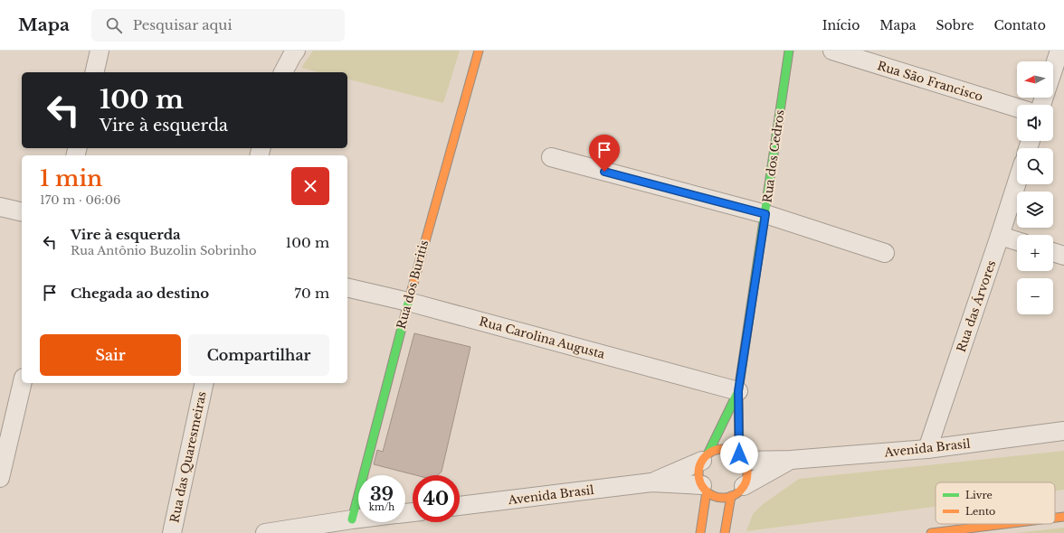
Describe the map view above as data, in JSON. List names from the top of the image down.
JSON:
{
  "streets": {
    "main road": ["Rua dos Cedros", "Rua dos Buritis"],
    "street": [
      "Rua São Francisco",
      "Rua das Árvores",
      "Rua Carolina Augusta",
      "Avenida Brasil",
      "Rua das Quaresmeiras"
    ]
  },
  "crossings": [
    ["Rua dos Cedros", "Rua Carolina Augusta"],
    ["Rua dos Cedros", "Avenida Brasil"],
    ["Rua dos Buritis", "Rua Carolina Augusta"],
    ["Rua das Árvores", "Avenida Brasil"]
  ],
  "legend": ["Livre", "Lento"],
  "north": "left",
  "page": {
    "header": "Mapa",
    "search": "Pesquisar aqui",
    "nav": [
      "Início",
      "Mapa",
      "Sobre",
      "Contato"
    ],
    "map_buttons": ["+", "−"],
    "turn": ["100 m", "Vire à esquerda"],
    "heading": ["1 min", "170 m · 06:06"],
    "list": [
      {
        "name": "Vire à esquerda",
        "note": "Rua Antônio Buzolin Sobrinho",
        "value": "100 m"
      },
      {
        "name": "Chegada ao destino",
        "value": "70 m"
      }
    ],
    "buttons": ["Sair", "Compartilhar"],
    "speed": "39 km/h",
    "limit": "40"
  }
}
